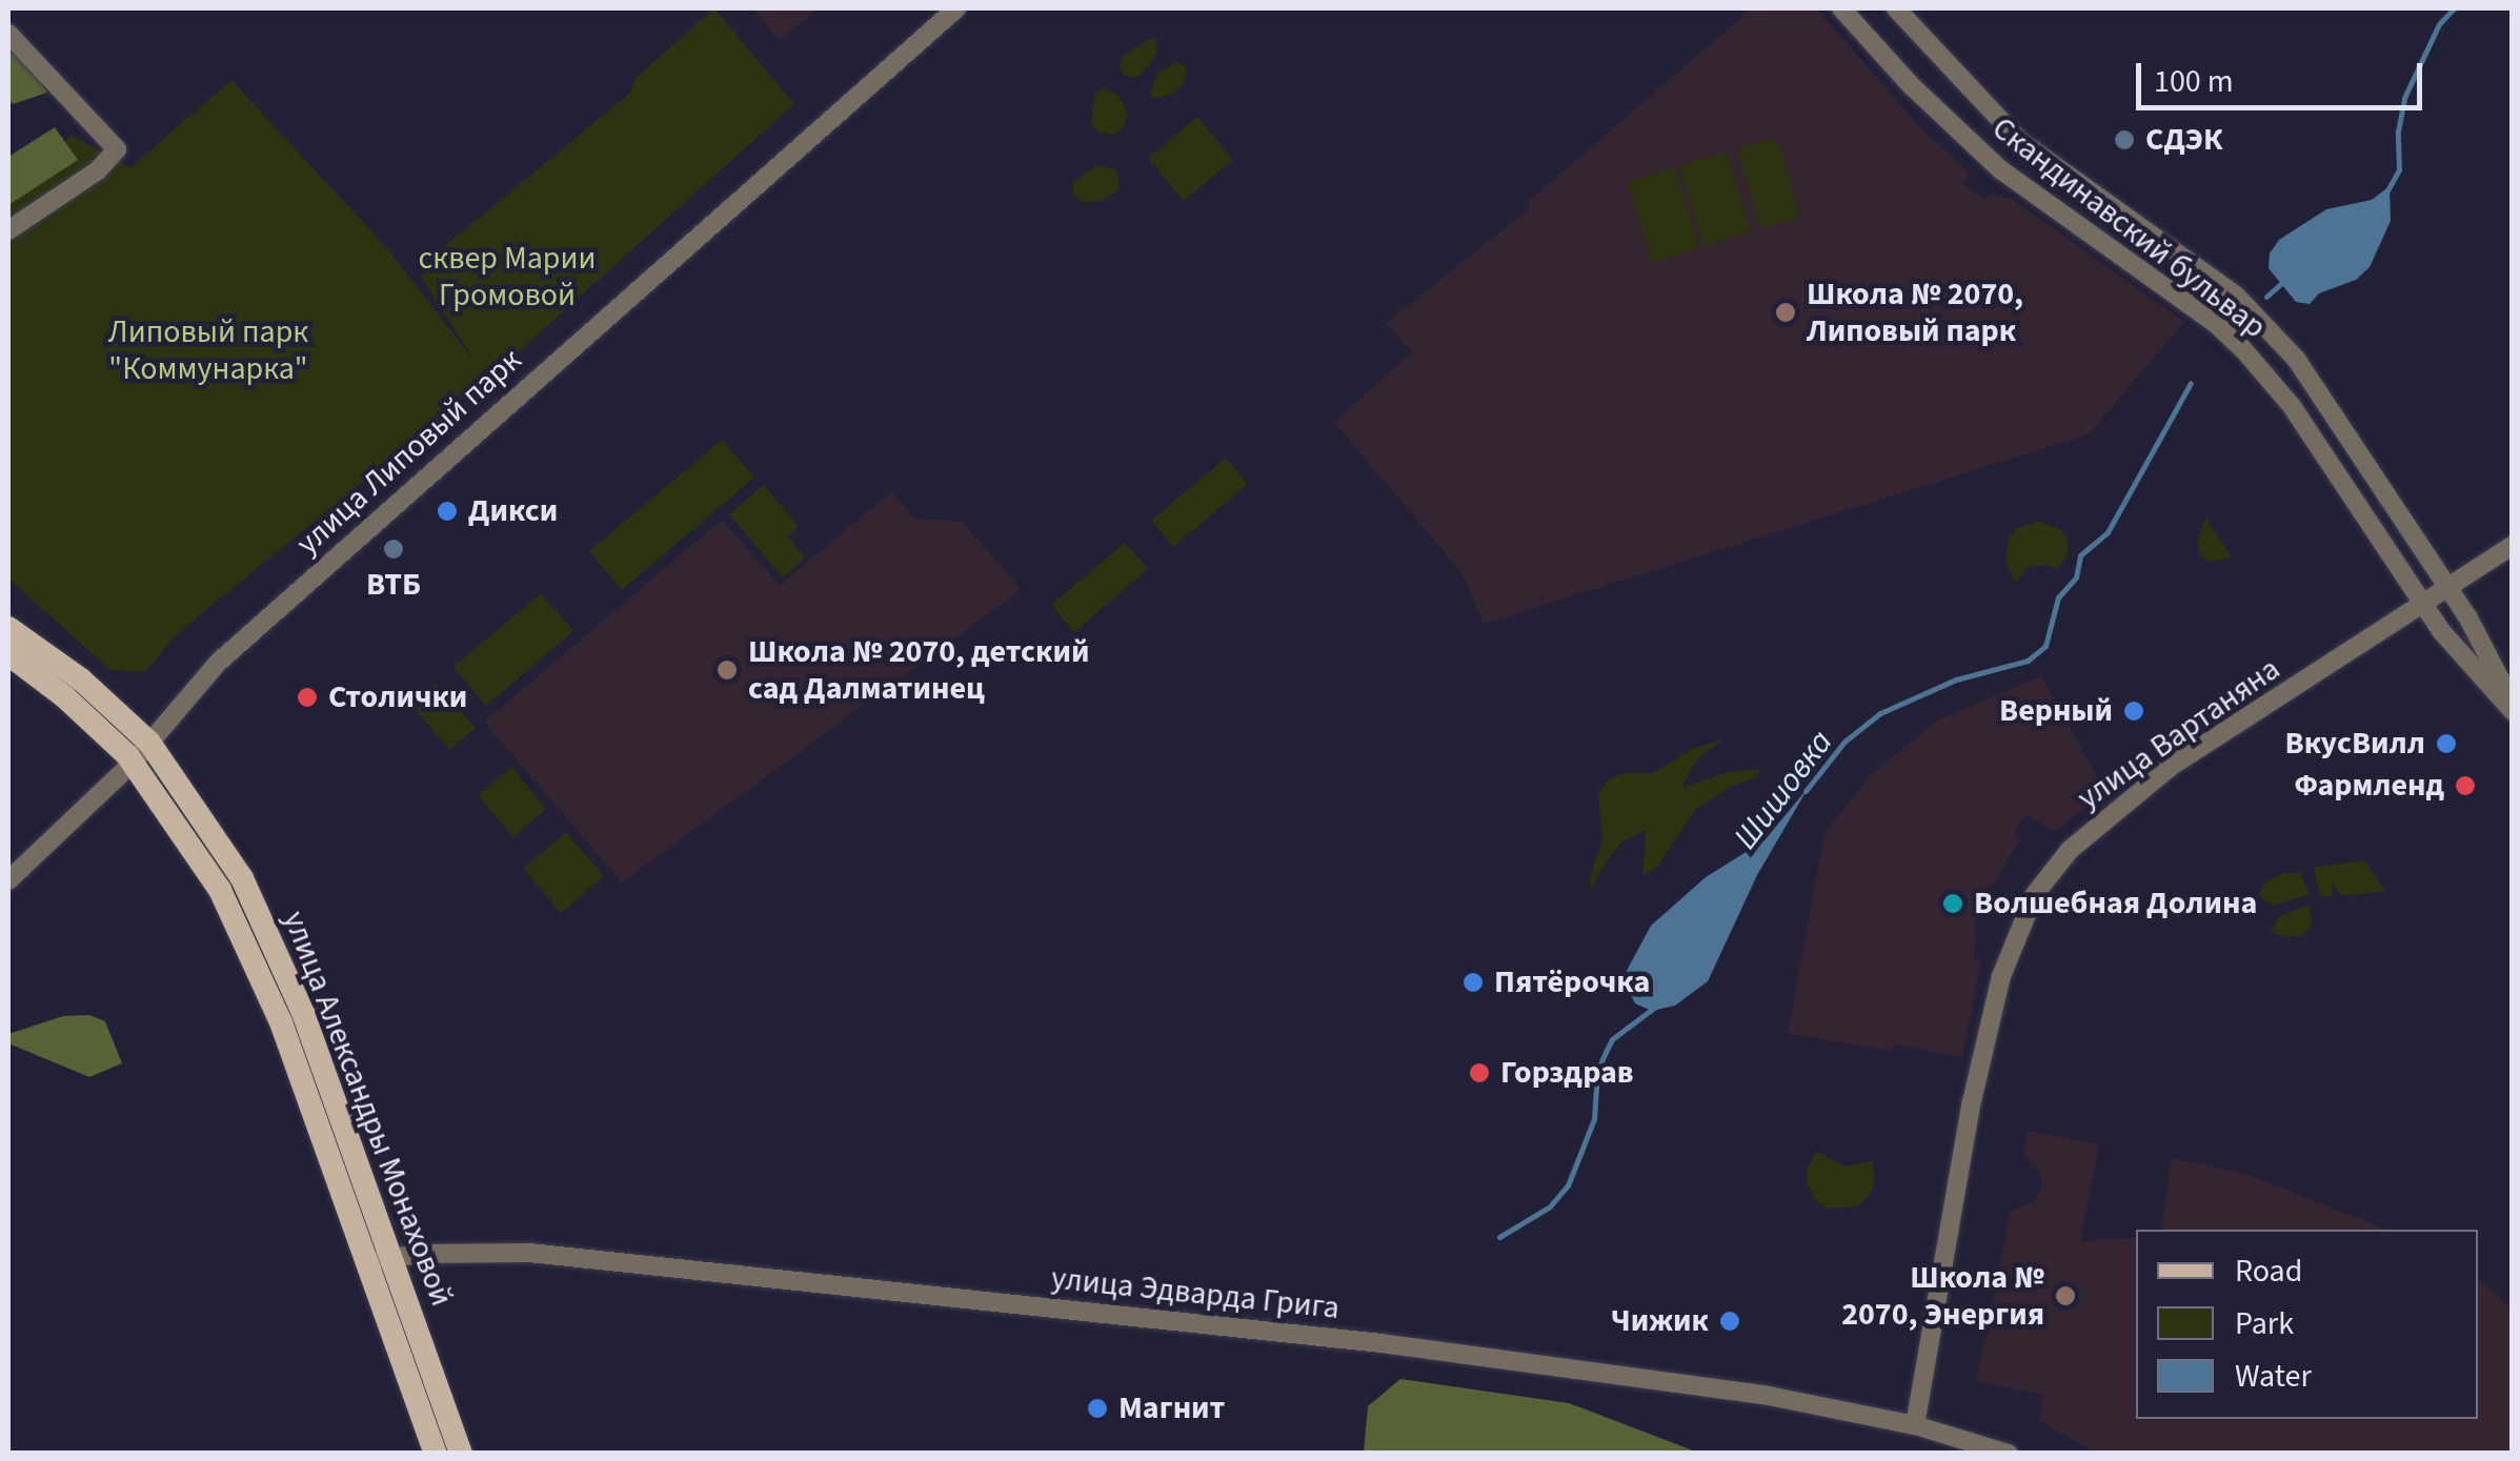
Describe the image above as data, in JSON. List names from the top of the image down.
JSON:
{
  "streets": {
    "main road": ["улица Александры Монаховой"],
    "street": [
      "Скандинавский бульвар",
      "улица Липовый парк",
      "улица Вартаняна",
      "улица Эдварда Грига"
    ]
  },
  "crossings": [
    ["Скандинавский бульвар", "улица Вартаняна"],
    ["улица Липовый парк", "улица Александры Монаховой"],
    ["улица Вартаняна", "улица Эдварда Грига"],
    ["улица Александры Монаховой", "улица Эдварда Грига"]
  ],
  "water": ["Шишовка"],
  "parks": ["сквер Марии Громовой", "Липовый парк \"Коммунарка\""],
  "places": [
    "СДЭК",
    "Школа № 2070, Липовый парк",
    "Дикси",
    "ВТБ",
    "Школа № 2070, детский сад Далматинец",
    "Столички",
    "Верный",
    "ВкусВилл",
    "Фармленд",
    "Волшебная Долина",
    "Пятёрочка",
    "Горздрав",
    "Школа № 2070, Энергия",
    "Чижик",
    "Магнит"
  ],
  "legend": ["Road", "Park", "Water"],
  "scale_bar": "100 m"
}
